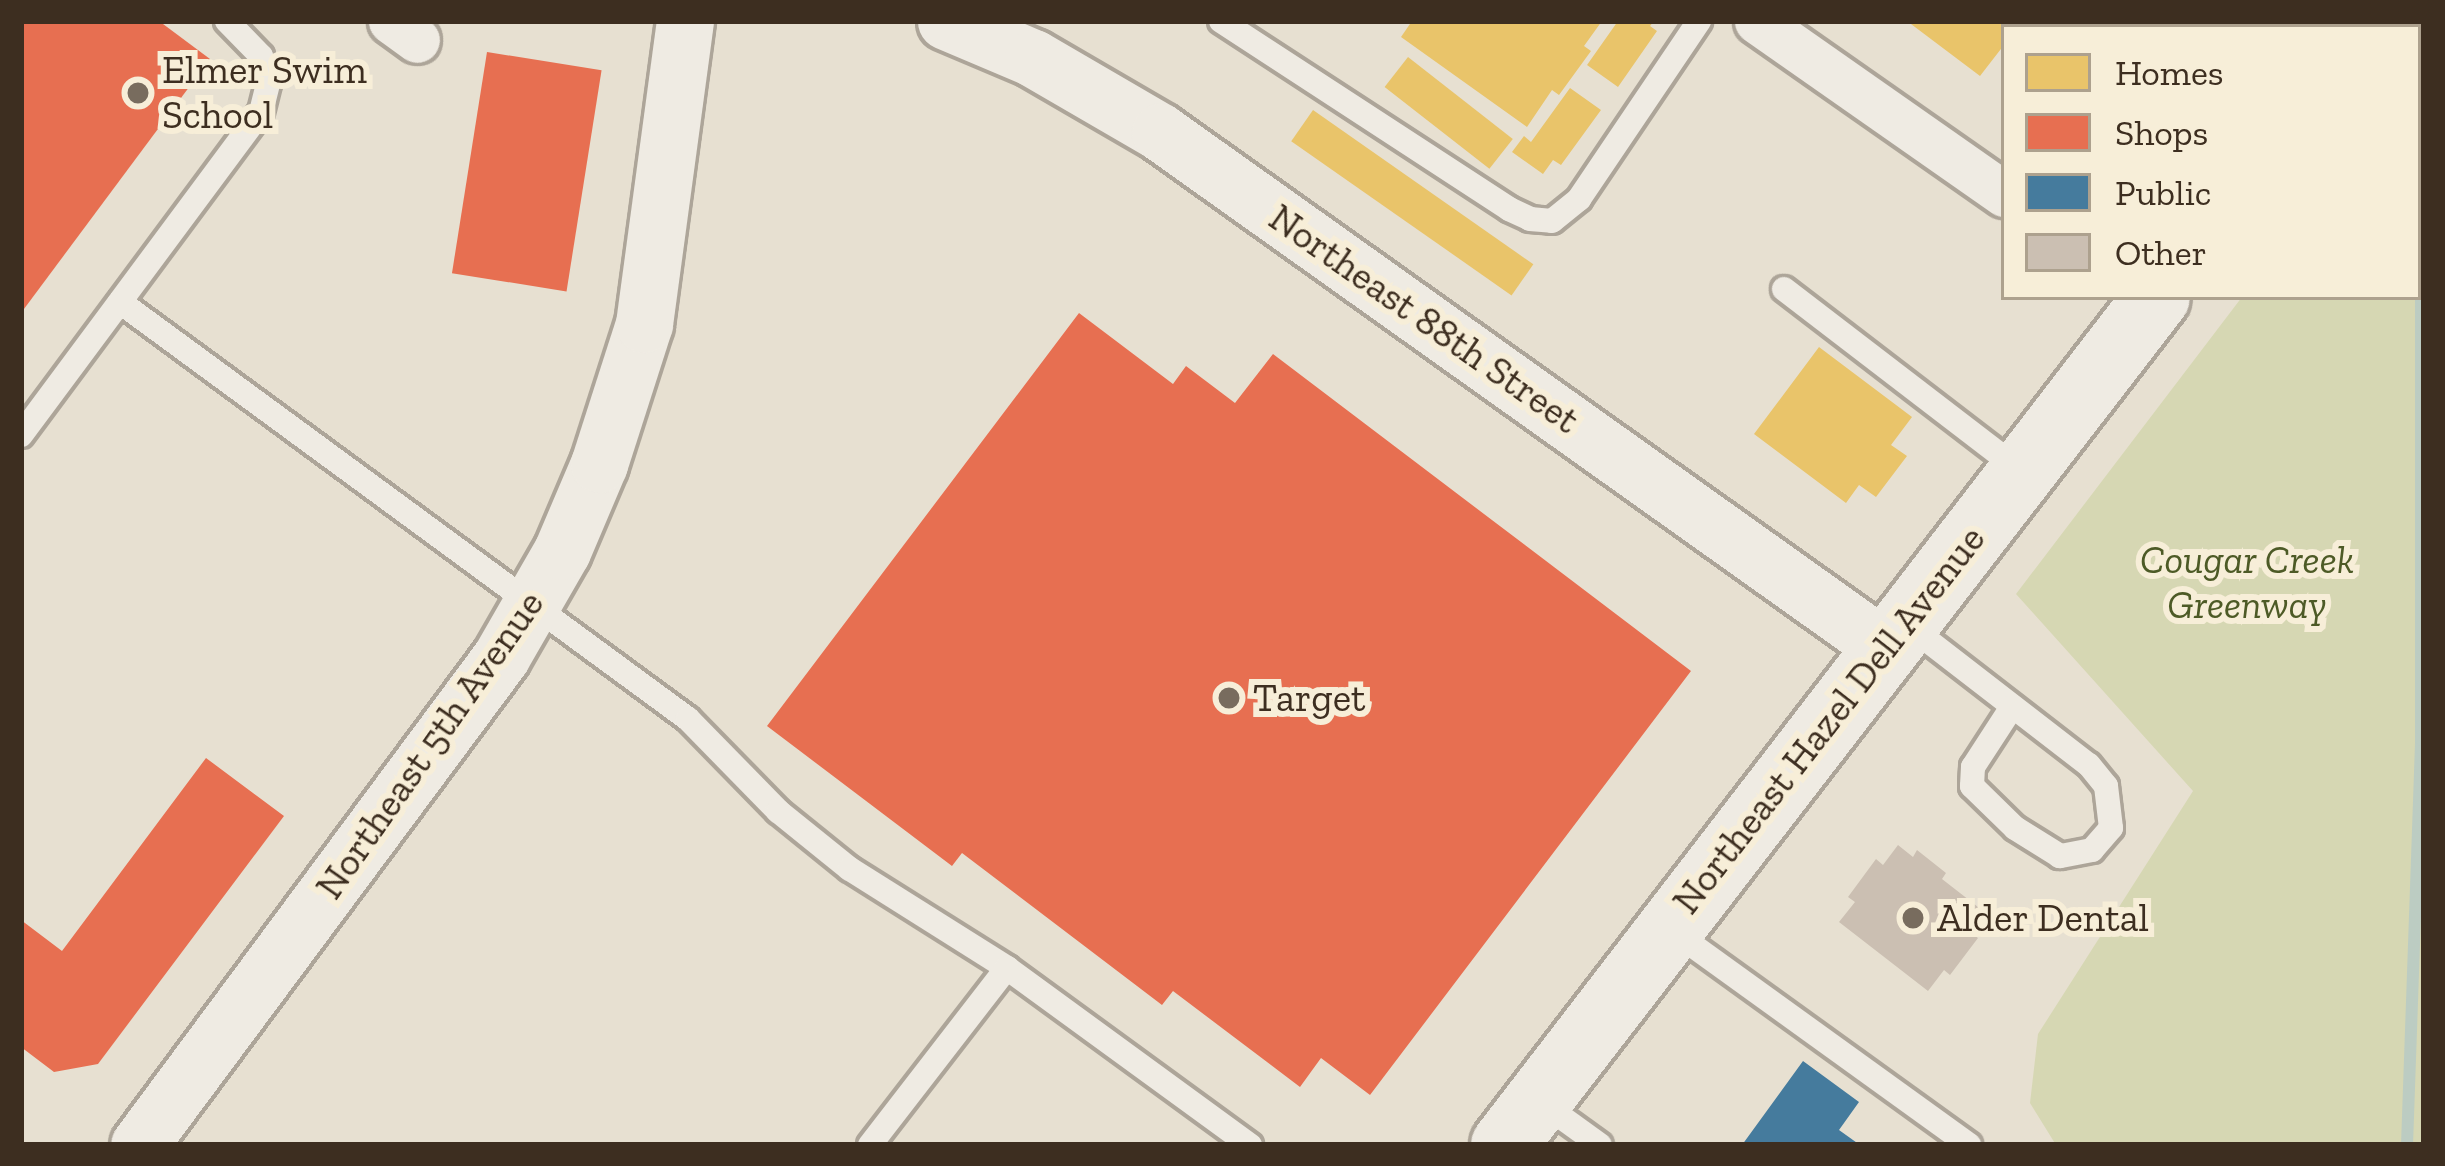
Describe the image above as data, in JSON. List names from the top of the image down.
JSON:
{
  "streets": {
    "main road": ["Northeast Hazel Dell Avenue"],
    "street": ["Northeast 88th Street", "Northeast 5th Avenue"]
  },
  "crossings": [
    ["Northeast 88th Street", "Northeast Hazel Dell Avenue"]
  ],
  "parks": ["Cougar Creek Greenway"],
  "places": ["Elmer Swim School", "Target", "Alder Dental"],
  "legend": [
    "Homes",
    "Shops",
    "Public",
    "Other"
  ]
}
